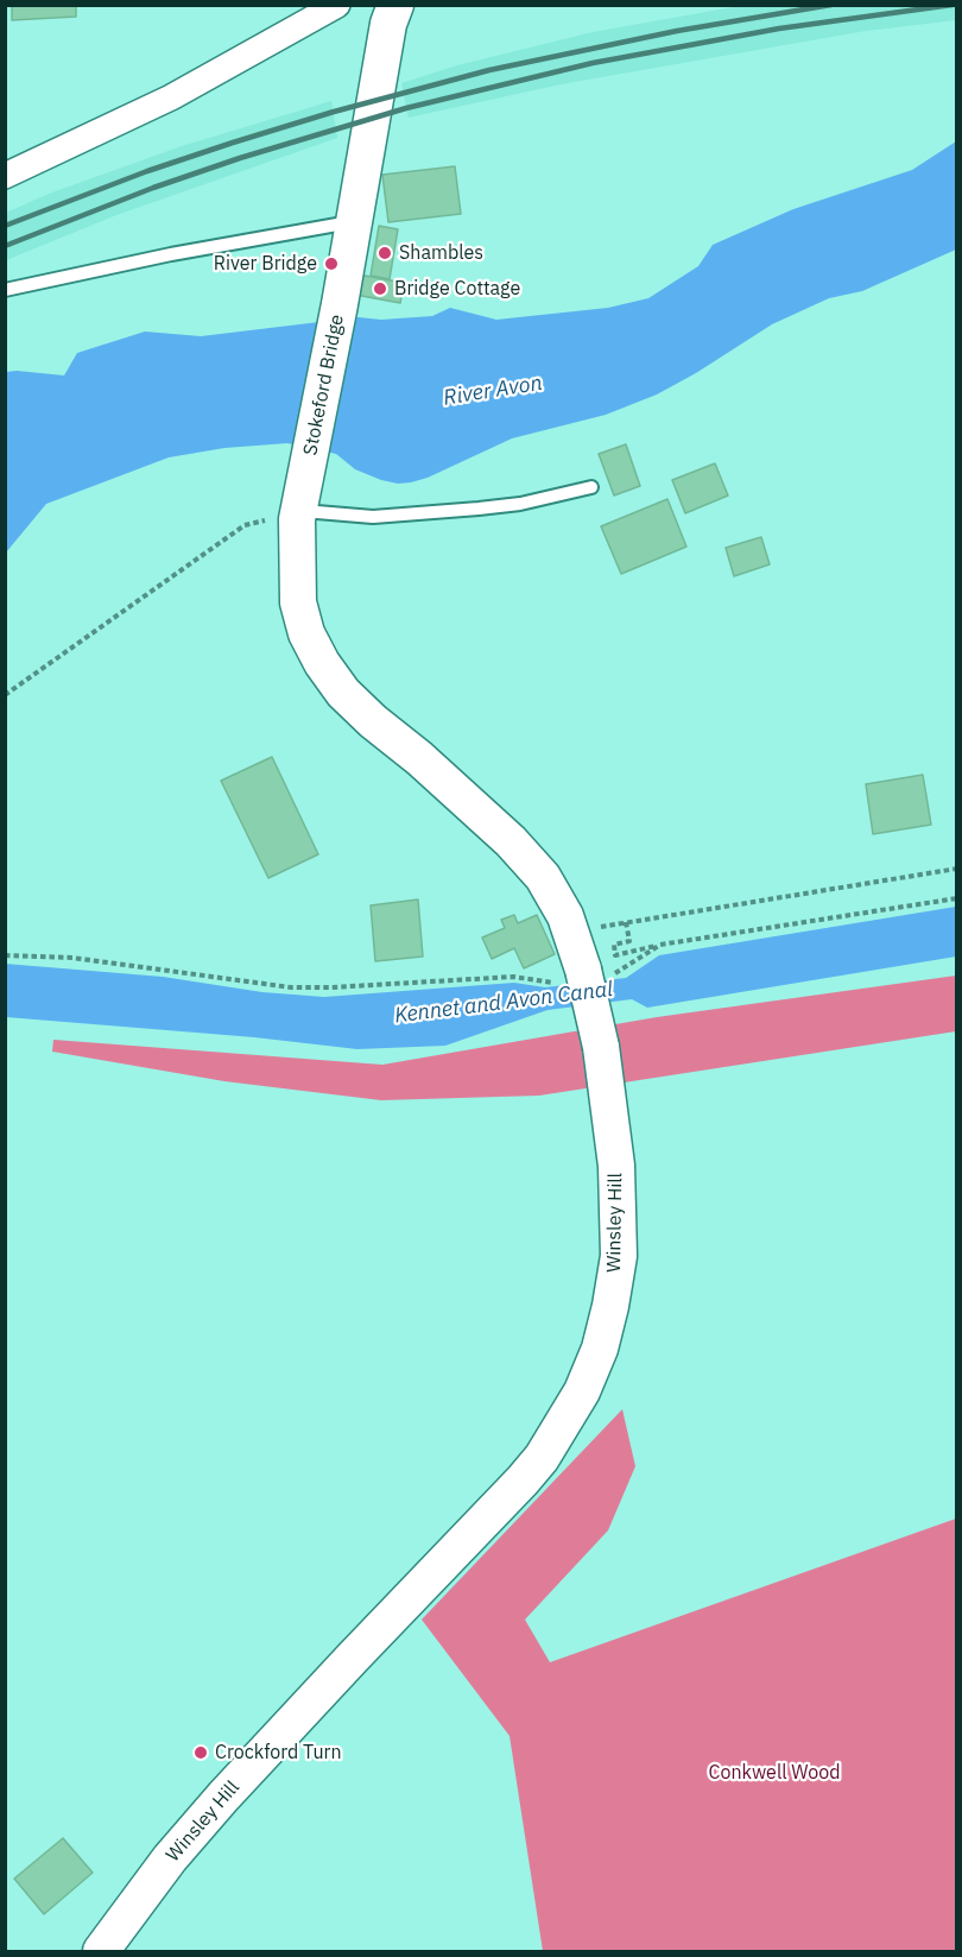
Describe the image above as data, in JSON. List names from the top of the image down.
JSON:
{
  "streets": {
    "main road": ["Stokeford Bridge", "Winsley Hill"]
  },
  "crossings": [
    ["Stokeford Bridge", "Winsley Hill"]
  ],
  "water": ["River Avon", "Kennet and Avon Canal"],
  "parks": ["Conkwell Wood"],
  "places": [
    "Shambles",
    "River Bridge",
    "Bridge Cottage",
    "Crockford Turn"
  ]
}
